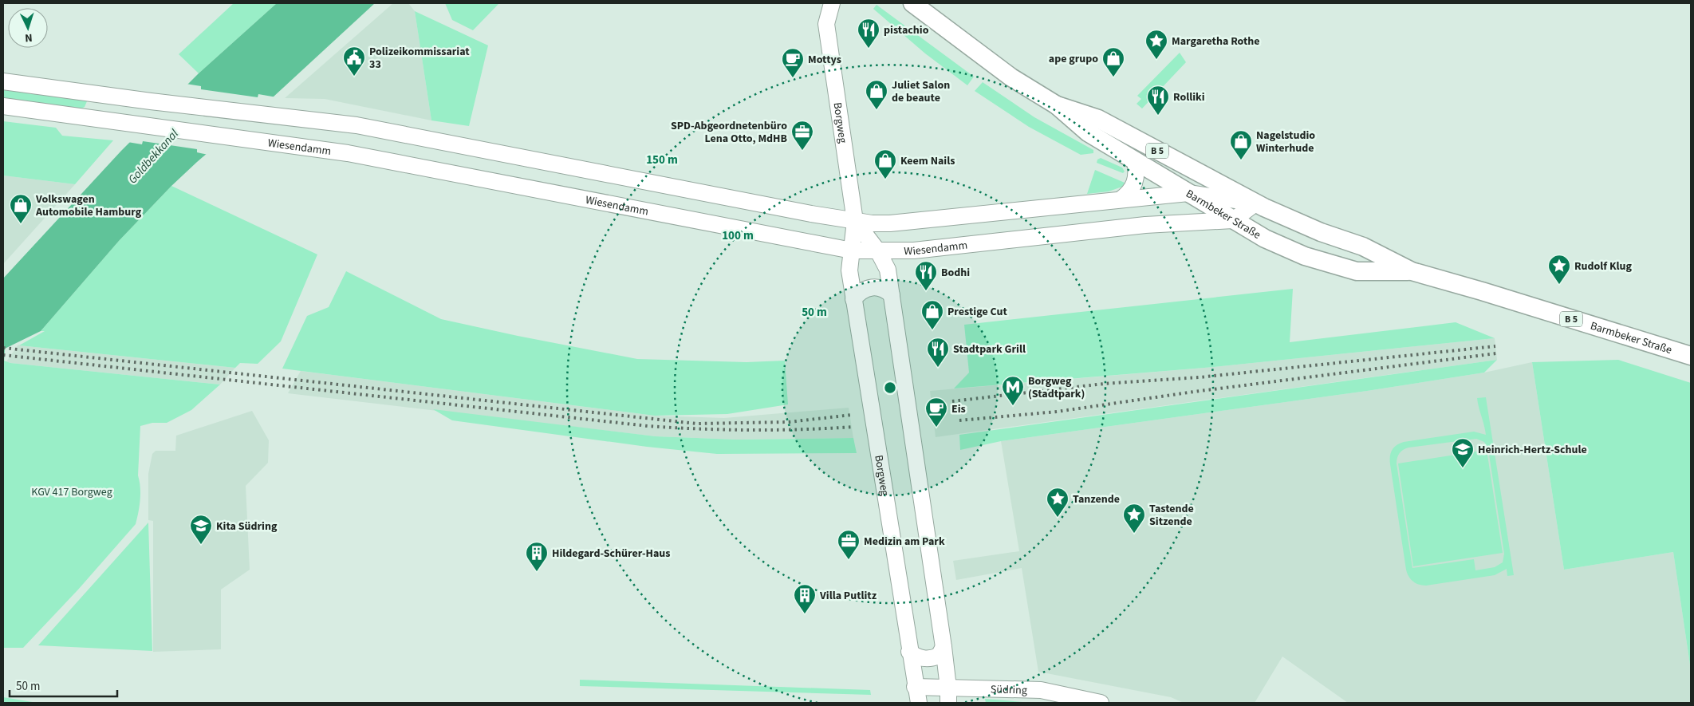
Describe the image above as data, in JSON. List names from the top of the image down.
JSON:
{
  "streets": {
    "main road": ["B 5", "Barmbeker Straße"],
    "street": ["Borgweg", "Wiesendamm", "Südring"]
  },
  "crossings": [
    ["Borgweg", "Wiesendamm"],
    ["Borgweg", "Südring"],
    ["Wiesendamm", "Barmbeker Straße"]
  ],
  "water": ["Goldbekkanal"],
  "parks": ["KGV 417 Borgweg"],
  "places": {
    "restaurant": [
      "pistachio",
      "Rolliki",
      "Bodhi",
      "Stadtpark Grill"
    ],
    "place": [
      "Margaretha Rothe",
      "Rudolf Klug",
      "Tanzende",
      "Tastende Sitzende"
    ],
    "public building": ["Polizeikommissariat 33"],
    "shop": [
      "ape grupo",
      "Juliet Salon de beaute",
      "Nagelstudio Winterhude",
      "Keem Nails",
      "Volkswagen Automobile Hamburg",
      "Prestige Cut"
    ],
    "cafe": ["Mottys", "Eis"],
    "office": ["SPD-Abgeordnetenbüro Lena Otto, MdHB", "Medizin am Park"],
    "metro station": ["Borgweg (Stadtpark)"],
    "school or university": ["Heinrich-Hertz-Schule", "Kita Südring"],
    "building": ["Hildegard-Schürer-Haus", "Villa Putlitz"]
  },
  "scale_bar": "50 m",
  "north": "bottom",
  "rings": ["150 m", "100 m", "50 m"]
}
